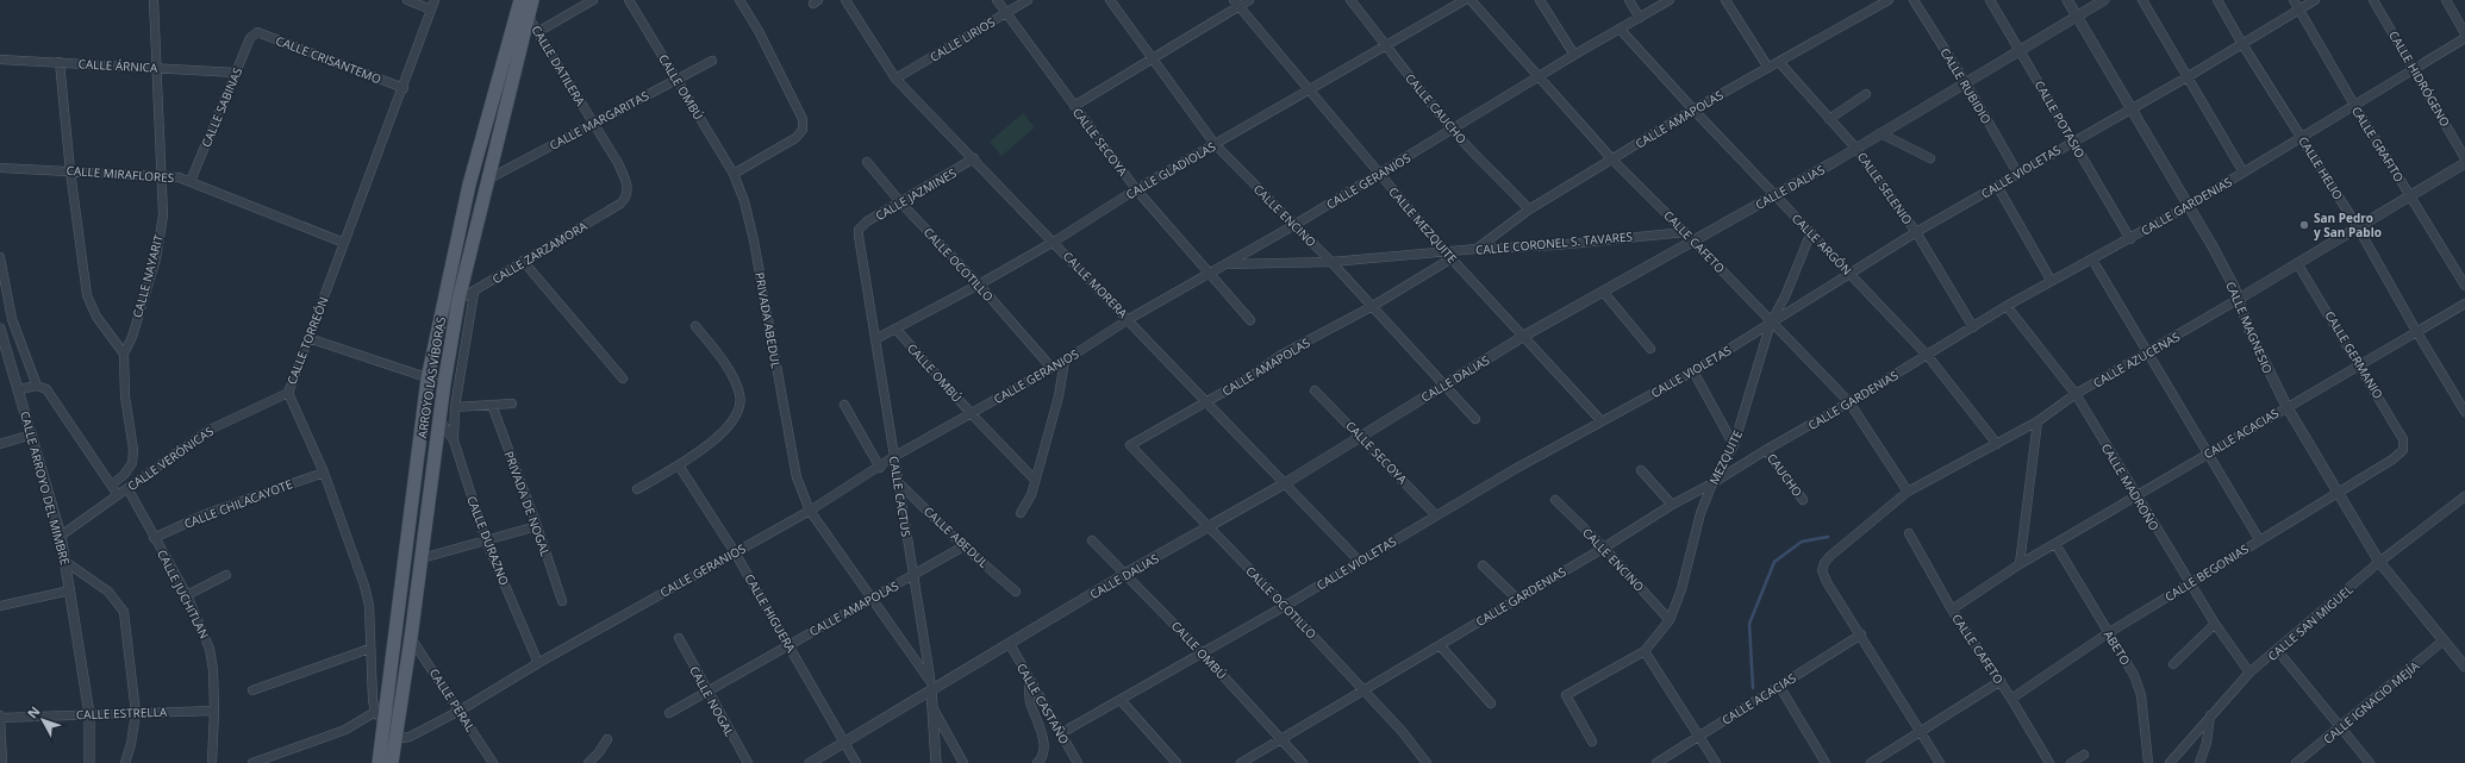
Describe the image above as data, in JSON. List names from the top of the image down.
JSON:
{
  "streets": {
    "main road": ["ARROYO LAS VÍBORAS"],
    "street": [
      "CALLE LIRIOS",
      "CALLE CRISANTEMO",
      "CALLE ÁRNICA",
      "CALLE DATILERA",
      "CALLE HIDRÓGENO",
      "CALLE RUBIDIO",
      "CALLE OMBÚ",
      "CALLE SABINAS",
      "CALLE CAUCHO",
      "CALLE AMAPOLAS",
      "CALLE POTASIO",
      "CALLE MARGARITAS",
      "CALLE SECOYA",
      "CALLE GRAFITO",
      "CALLE HELIO",
      "CALLE GLADIOLAS",
      "CALLE VIOLETAS",
      "CALLE MIRAFLORES",
      "CALLE GERANIOS",
      "CALLE DALIAS",
      "CALLE SELENIO",
      "CALLE JAZMINES",
      "CALLE GARDENIAS",
      "CALLE ENCINO",
      "CALLE MEZQUITE",
      "CALLE CAFETO",
      "CALLE CORONEL S. TAVARES",
      "CALLE ARGÓN",
      "CALLE ZARZAMORA",
      "CALLE OCOTILLO",
      "CALLE NAYARIT",
      "CALLE MORERA",
      "PRIVADA ABEDUL",
      "CALLE MAGNESIO",
      "CALLE TORREÓN",
      "CALLE GERMANIO",
      "CALLE AZUCENAS",
      "CALLE ACACIAS",
      "MEZQUITE",
      "CALLE VERÓNICAS",
      "CAUCHO",
      "CALLE MADROÑO",
      "CALLE ARROYO DEL MIMBRE",
      "CALLE CACTUS",
      "CALLE CHILACAYOTE",
      "PRIVADA DE NOGAL",
      "CALLE ABEDUL",
      "CALLE DURAZNO",
      "CALLE BEGONIAS",
      "CALLE JUCHITLAN",
      "CALLE HIGUERA",
      "CALLE SAN MIGUEL",
      "ABETO",
      "CALLE PERAL",
      "CALLE NOGAL",
      "CALLE IGNACIO MEJÍA",
      "CALLE CASTAÑO",
      "CALLE ESTRELLA"
    ]
  },
  "crossings": [
    ["CALLE LIRIOS", "CALLE SECOYA"],
    ["CALLE LIRIOS", "CALLE MORERA"],
    ["CALLE CRISANTEMO", "CALLE SABINAS"],
    ["CALLE CRISANTEMO", "CALLE TORREÓN"],
    ["CALLE ÁRNICA", "CALLE SABINAS"],
    ["CALLE ÁRNICA", "CALLE NAYARIT"],
    ["CALLE DATILERA", "CALLE MARGARITAS"],
    ["CALLE DATILERA", "CALLE ZARZAMORA"],
    ["CALLE DATILERA", "ARROYO LAS VÍBORAS"],
    ["CALLE HIDRÓGENO", "CALLE GARDENIAS"],
    ["CALLE RUBIDIO", "CALLE VIOLETAS"],
    ["CALLE RUBIDIO", "CALLE DALIAS"],
    ["CALLE OMBÚ", "CALLE MARGARITAS"],
    ["CALLE OMBÚ", "CALLE GLADIOLAS"],
    ["CALLE OMBÚ", "CALLE VIOLETAS"],
    ["CALLE OMBÚ", "CALLE GERANIOS"],
    ["CALLE OMBÚ", "CALLE DALIAS"],
    ["CALLE OMBÚ", "CALLE GARDENIAS"],
    ["CALLE OMBÚ", "PRIVADA ABEDUL"],
    ["CALLE SABINAS", "CALLE MIRAFLORES"],
    ["CALLE CAUCHO", "CALLE AMAPOLAS"],
    ["CALLE CAUCHO", "CALLE GLADIOLAS"],
    ["CALLE CAUCHO", "CALLE GERANIOS"],
    ["CALLE AMAPOLAS", "CALLE SELENIO"],
    ["CALLE AMAPOLAS", "CALLE ENCINO"],
    ["CALLE AMAPOLAS", "CALLE MEZQUITE"],
    ["CALLE AMAPOLAS", "CALLE CAFETO"],
    ["CALLE AMAPOLAS", "CALLE CORONEL S. TAVARES"],
    ["CALLE AMAPOLAS", "CALLE ARGÓN"],
    ["CALLE AMAPOLAS", "CALLE OCOTILLO"],
    ["CALLE AMAPOLAS", "CALLE MORERA"],
    ["CALLE AMAPOLAS", "CALLE CACTUS"],
    ["CALLE AMAPOLAS", "CALLE ABEDUL"],
    ["CALLE AMAPOLAS", "CALLE HIGUERA"],
    ["CALLE AMAPOLAS", "CALLE NOGAL"],
    ["CALLE POTASIO", "CALLE VIOLETAS"],
    ["CALLE POTASIO", "CALLE DALIAS"],
    ["CALLE POTASIO", "CALLE GARDENIAS"],
    ["CALLE MARGARITAS", "ARROYO LAS VÍBORAS"],
    ["CALLE SECOYA", "CALLE GLADIOLAS"],
    ["CALLE SECOYA", "CALLE VIOLETAS"],
    ["CALLE SECOYA", "CALLE GERANIOS"],
    ["CALLE SECOYA", "CALLE DALIAS"],
    ["CALLE GRAFITO", "CALLE VIOLETAS"],
    ["CALLE GRAFITO", "CALLE GARDENIAS"],
    ["CALLE GRAFITO", "CALLE AZUCENAS"],
    ["CALLE HELIO", "CALLE VIOLETAS"],
    ["CALLE HELIO", "CALLE GARDENIAS"],
    ["CALLE HELIO", "CALLE AZUCENAS"],
    ["CALLE HELIO", "CALLE ACACIAS"],
    ["CALLE GLADIOLAS", "CALLE ENCINO"],
    ["CALLE GLADIOLAS", "CALLE MEZQUITE"],
    ["CALLE GLADIOLAS", "CALLE OCOTILLO"],
    ["CALLE GLADIOLAS", "CALLE MORERA"],
    ["CALLE GLADIOLAS", "CALLE CACTUS"],
    ["CALLE VIOLETAS", "CALLE SELENIO"],
    ["CALLE VIOLETAS", "CALLE MEZQUITE"],
    ["CALLE VIOLETAS", "CALLE CAFETO"],
    ["CALLE VIOLETAS", "CALLE ARGÓN"],
    ["CALLE VIOLETAS", "CALLE OCOTILLO"],
    ["CALLE VIOLETAS", "CALLE MORERA"],
    ["CALLE VIOLETAS", "CALLE MAGNESIO"],
    ["CALLE VIOLETAS", "MEZQUITE"],
    ["CALLE VIOLETAS", "CALLE CASTAÑO"],
    ["CALLE MIRAFLORES", "CALLE NAYARIT"],
    ["CALLE MIRAFLORES", "CALLE TORREÓN"],
    ["CALLE GERANIOS", "CALLE ENCINO"],
    ["CALLE GERANIOS", "CALLE MEZQUITE"],
    ["CALLE GERANIOS", "CALLE CAFETO"],
    ["CALLE GERANIOS", "CALLE CORONEL S. TAVARES"],
    ["CALLE GERANIOS", "CALLE ARGÓN"],
    ["CALLE GERANIOS", "CALLE OCOTILLO"],
    ["CALLE GERANIOS", "CALLE MORERA"],
    ["CALLE GERANIOS", "PRIVADA ABEDUL"],
    ["CALLE GERANIOS", "CALLE TORREÓN"],
    ["CALLE GERANIOS", "ARROYO LAS VÍBORAS"],
    ["CALLE GERANIOS", "CALLE CACTUS"],
    ["CALLE GERANIOS", "CALLE DURAZNO"],
    ["CALLE GERANIOS", "CALLE HIGUERA"],
    ["CALLE GERANIOS", "CALLE PERAL"],
    ["CALLE DALIAS", "CALLE SELENIO"],
    ["CALLE DALIAS", "CALLE ENCINO"],
    ["CALLE DALIAS", "CALLE MEZQUITE"],
    ["CALLE DALIAS", "CALLE CAFETO"],
    ["CALLE DALIAS", "CALLE ARGÓN"],
    ["CALLE DALIAS", "CALLE OCOTILLO"],
    ["CALLE DALIAS", "CALLE MORERA"],
    ["CALLE DALIAS", "CALLE MAGNESIO"],
    ["CALLE DALIAS", "CALLE CACTUS"],
    ["CALLE DALIAS", "CALLE HIGUERA"],
    ["CALLE DALIAS", "CALLE CASTAÑO"],
    ["CALLE SELENIO", "CALLE GARDENIAS"],
    ["CALLE JAZMINES", "CALLE OCOTILLO"],
    ["CALLE JAZMINES", "CALLE MORERA"],
    ["CALLE JAZMINES", "CALLE CACTUS"],
    ["CALLE GARDENIAS", "CALLE ENCINO"],
    ["CALLE GARDENIAS", "CALLE CAFETO"],
    ["CALLE GARDENIAS", "CALLE ARGÓN"],
    ["CALLE GARDENIAS", "CALLE OCOTILLO"],
    ["CALLE GARDENIAS", "CALLE MAGNESIO"],
    ["CALLE GARDENIAS", "MEZQUITE"],
    ["CALLE GARDENIAS", "CAUCHO"],
    ["CALLE GARDENIAS", "CALLE MADROÑO"],
    ["CALLE ENCINO", "CALLE CORONEL S. TAVARES"],
    ["CALLE ENCINO", "MEZQUITE"],
    ["CALLE MEZQUITE", "CALLE CORONEL S. TAVARES"],
    ["CALLE CAFETO", "CALLE CORONEL S. TAVARES"],
    ["CALLE CAFETO", "CALLE AZUCENAS"],
    ["CALLE CAFETO", "CALLE ACACIAS"],
    ["CALLE CAFETO", "MEZQUITE"],
    ["CALLE CAFETO", "CALLE BEGONIAS"],
    ["CALLE ARGÓN", "CALLE AZUCENAS"],
    ["CALLE ARGÓN", "MEZQUITE"],
    ["CALLE ZARZAMORA", "ARROYO LAS VÍBORAS"],
    ["CALLE MAGNESIO", "CALLE AZUCENAS"],
    ["CALLE MAGNESIO", "CALLE ACACIAS"],
    ["CALLE MAGNESIO", "CALLE BEGONIAS"],
    ["CALLE MAGNESIO", "CALLE SAN MIGUEL"],
    ["CALLE MAGNESIO", "CALLE IGNACIO MEJÍA"],
    ["CALLE TORREÓN", "ARROYO LAS VÍBORAS"],
    ["CALLE TORREÓN", "CALLE VERÓNICAS"],
    ["CALLE TORREÓN", "CALLE CHILACAYOTE"],
    ["CALLE GERMANIO", "CALLE AZUCENAS"],
    ["CALLE GERMANIO", "CALLE ACACIAS"],
    ["CALLE GERMANIO", "CALLE BEGONIAS"],
    ["CALLE AZUCENAS", "CALLE ACACIAS"],
    ["CALLE AZUCENAS", "CALLE MADROÑO"],
    ["ARROYO LAS VÍBORAS", "CALLE DURAZNO"],
    ["ARROYO LAS VÍBORAS", "CALLE PERAL"],
    ["CALLE ACACIAS", "CALLE MADROÑO"],
    ["CALLE ACACIAS", "ABETO"],
    ["CALLE VERÓNICAS", "CALLE ARROYO DEL MIMBRE"],
    ["CALLE VERÓNICAS", "CALLE JUCHITLAN"],
    ["CALLE MADROÑO", "CALLE BEGONIAS"],
    ["CALLE MADROÑO", "CALLE SAN MIGUEL"],
    ["CALLE ARROYO DEL MIMBRE", "CALLE ESTRELLA"],
    ["CALLE CACTUS", "CALLE ABEDUL"],
    ["CALLE CHILACAYOTE", "CALLE JUCHITLAN"],
    ["CALLE BEGONIAS", "ABETO"],
    ["CALLE JUCHITLAN", "CALLE ESTRELLA"]
  ],
  "places": ["San Pedro y San Pablo"],
  "north": "top left"
}
